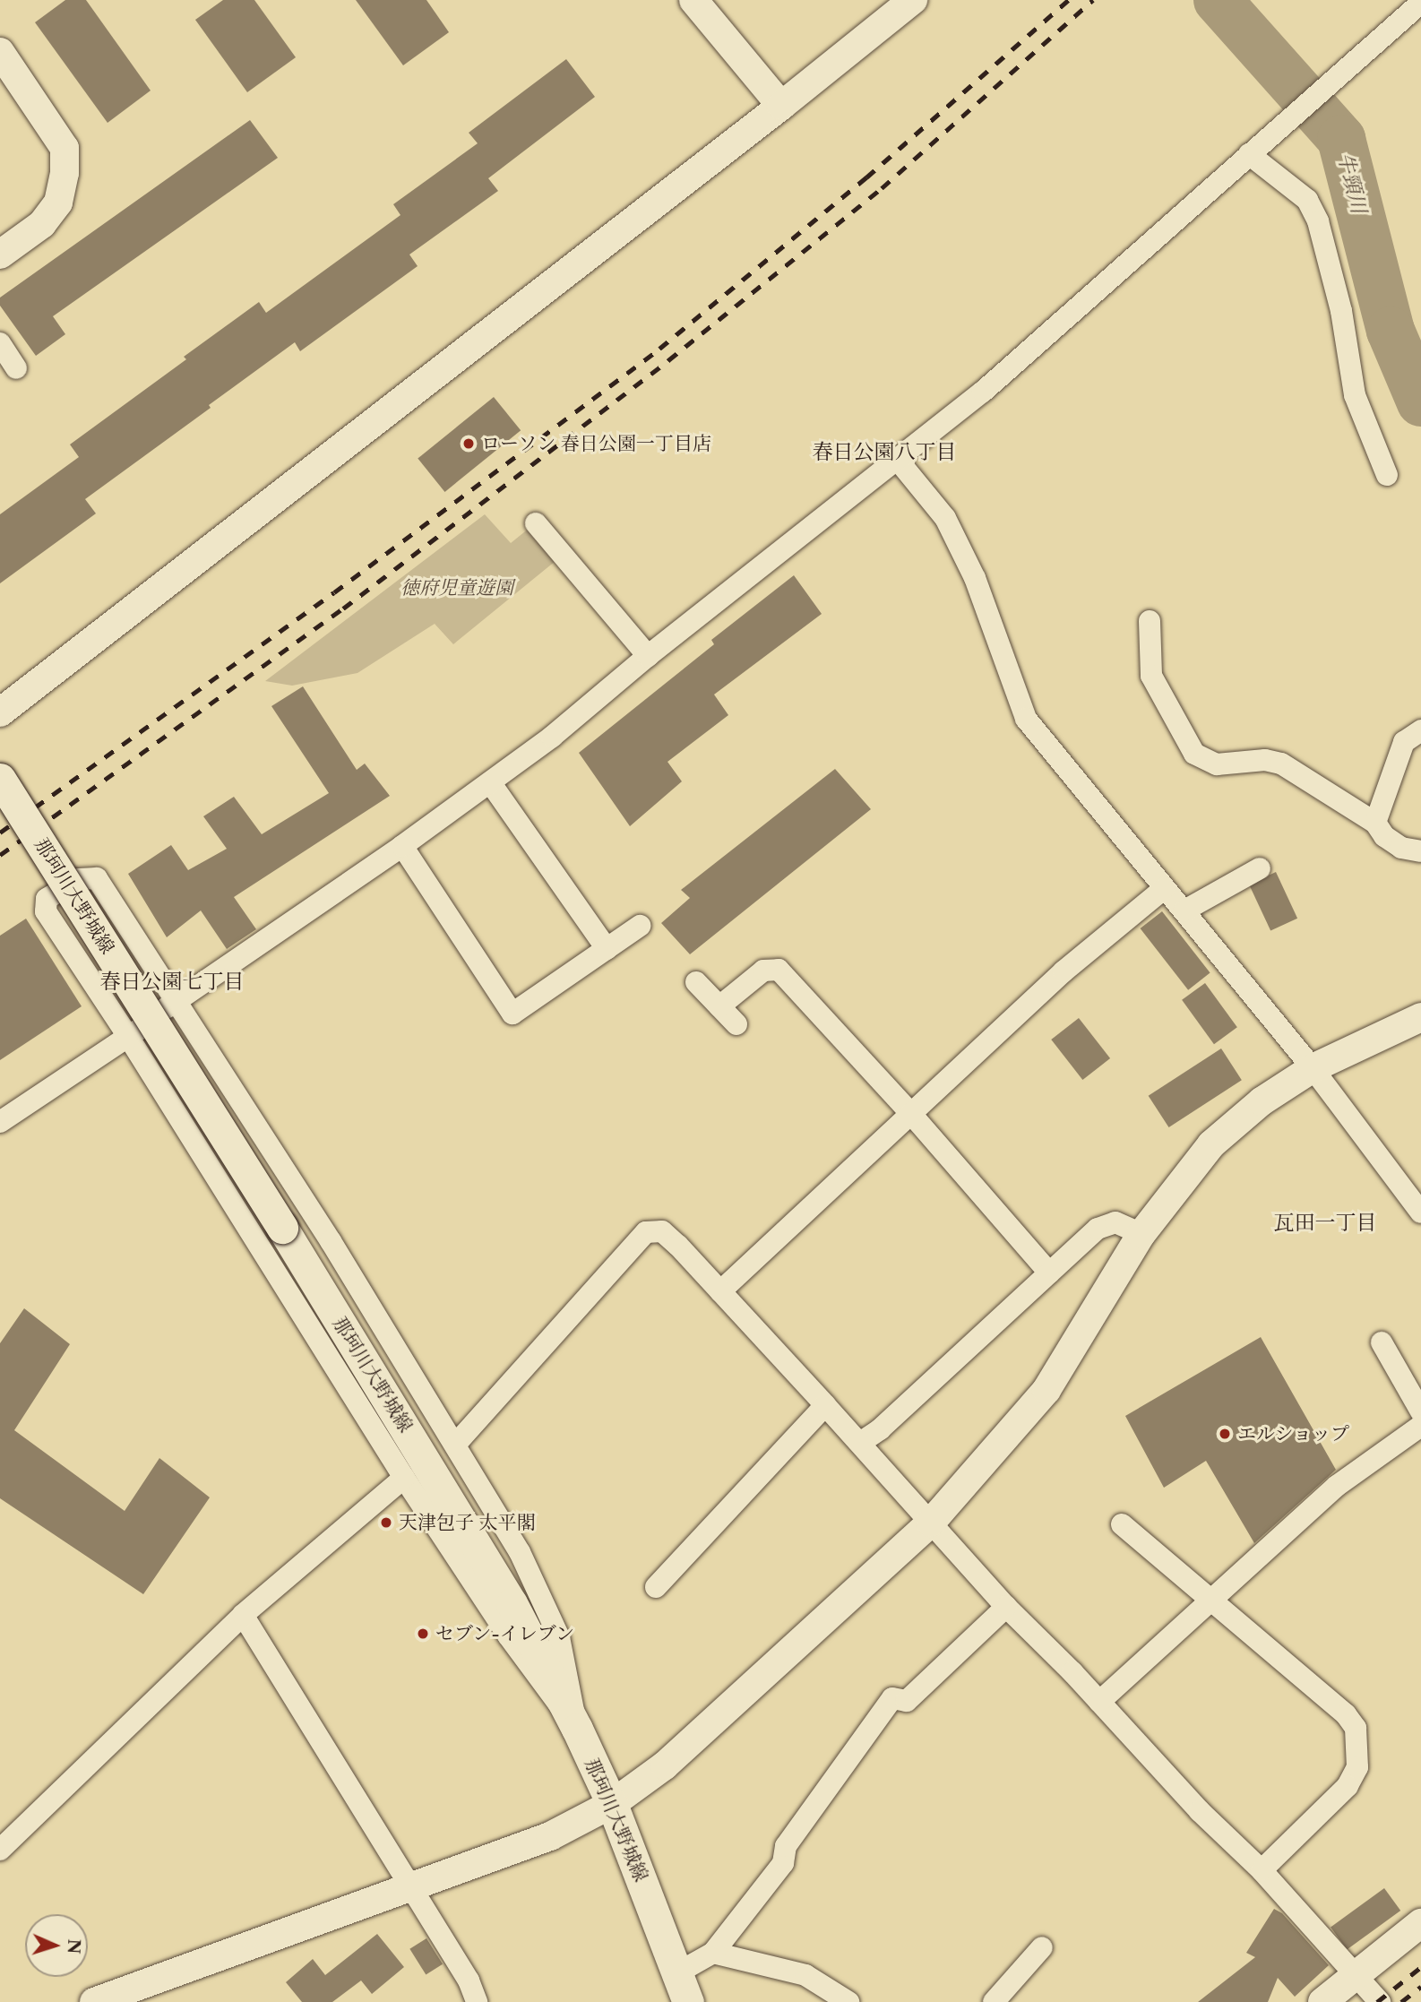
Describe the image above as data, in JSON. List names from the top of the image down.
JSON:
{
  "streets": {
    "main road": ["那珂川大野城線"]
  },
  "districts": ["春日公園八丁目", "春日公園七丁目", "瓦田一丁目"],
  "water": ["牛頸川"],
  "parks": ["徳府児童遊園"],
  "places": [
    "ローソン 春日公園一丁目店",
    "エルショップ",
    "天津包子 太平閣",
    "セブン-イレブン"
  ],
  "north": "right"
}
